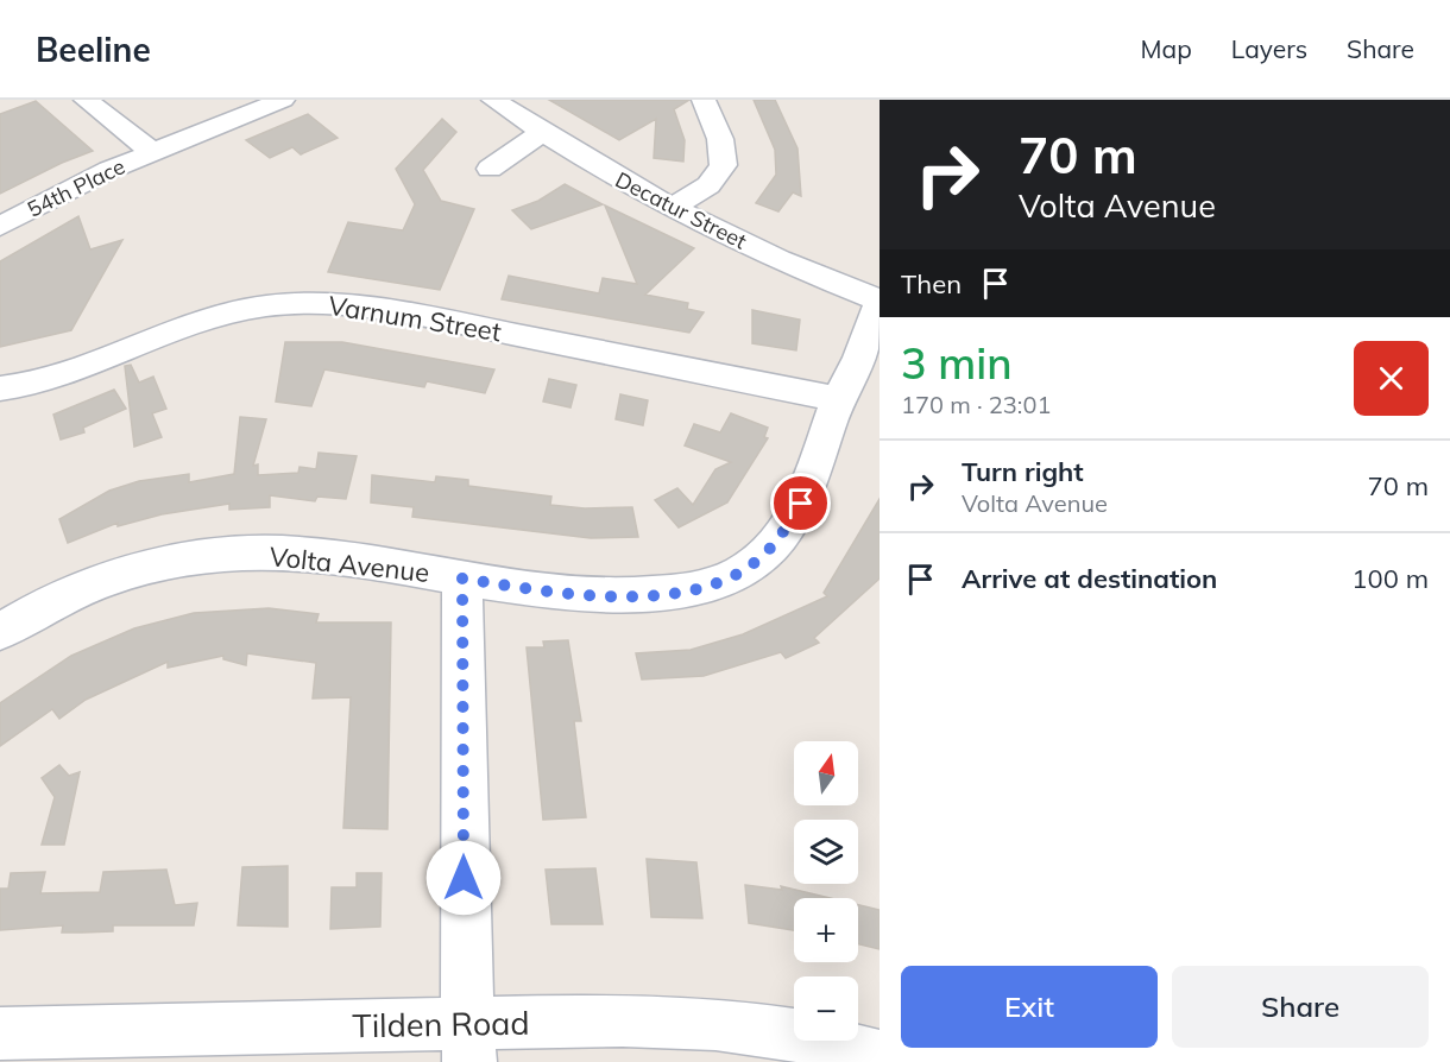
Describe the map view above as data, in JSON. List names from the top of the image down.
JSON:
{
  "streets": {
    "street": [
      "54th Place",
      "Decatur Street",
      "Varnum Street",
      "Volta Avenue",
      "Tilden Road"
    ]
  },
  "crossings": [
    ["Decatur Street", "Volta Avenue"],
    ["Varnum Street", "Volta Avenue"]
  ],
  "north": "top",
  "page": {
    "header": "Beeline",
    "nav": ["Map", "Layers", "Share"],
    "turn": ["70 m", "Volta Avenue"],
    "then": "Then",
    "heading": ["3 min", "170 m · 23:01"],
    "list": [
      {
        "name": "Turn right",
        "note": "Volta Avenue",
        "value": "70 m"
      },
      {
        "name": "Arrive at destination",
        "value": "100 m"
      }
    ],
    "map_buttons": ["+", "−"],
    "buttons": ["Exit", "Share"]
  }
}
